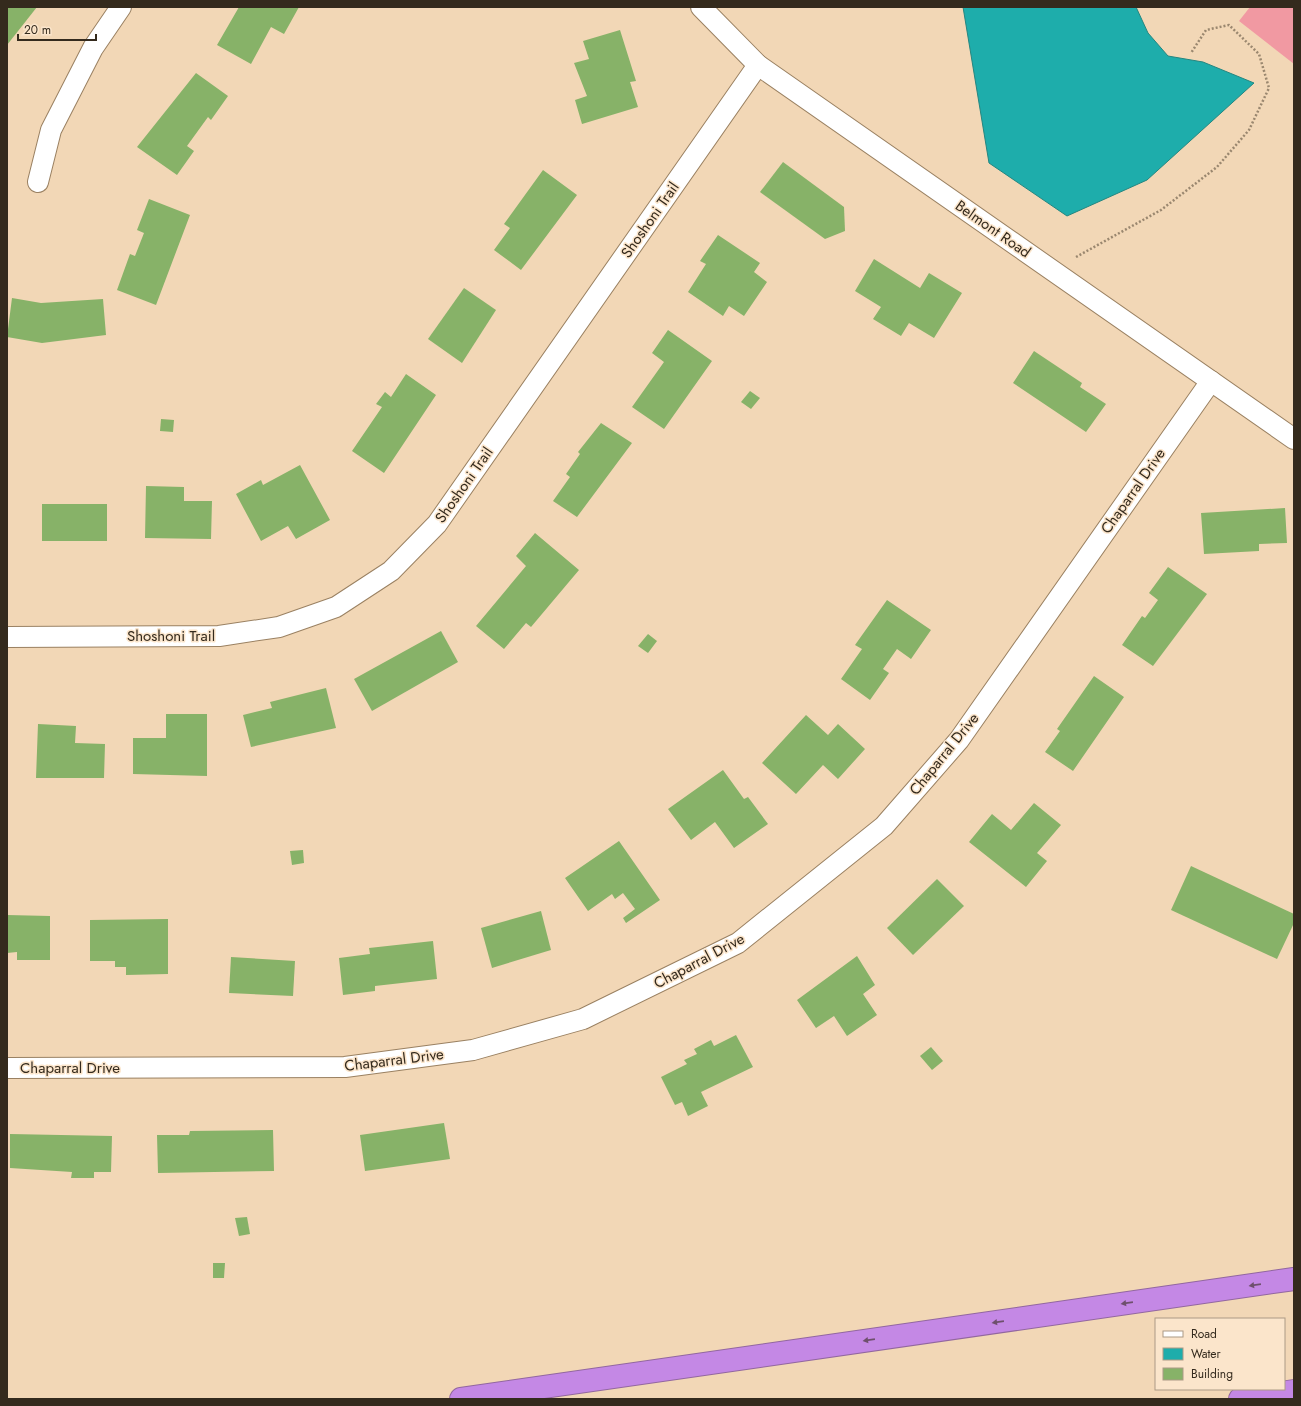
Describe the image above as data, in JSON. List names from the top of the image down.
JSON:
{
  "streets": {
    "street": ["Shoshoni Trail", "Belmont Road", "Chaparral Drive"]
  },
  "crossings": [
    ["Shoshoni Trail", "Belmont Road"],
    ["Belmont Road", "Chaparral Drive"]
  ],
  "legend": ["Road", "Water", "Building"],
  "scale_bar": "20 m"
}
